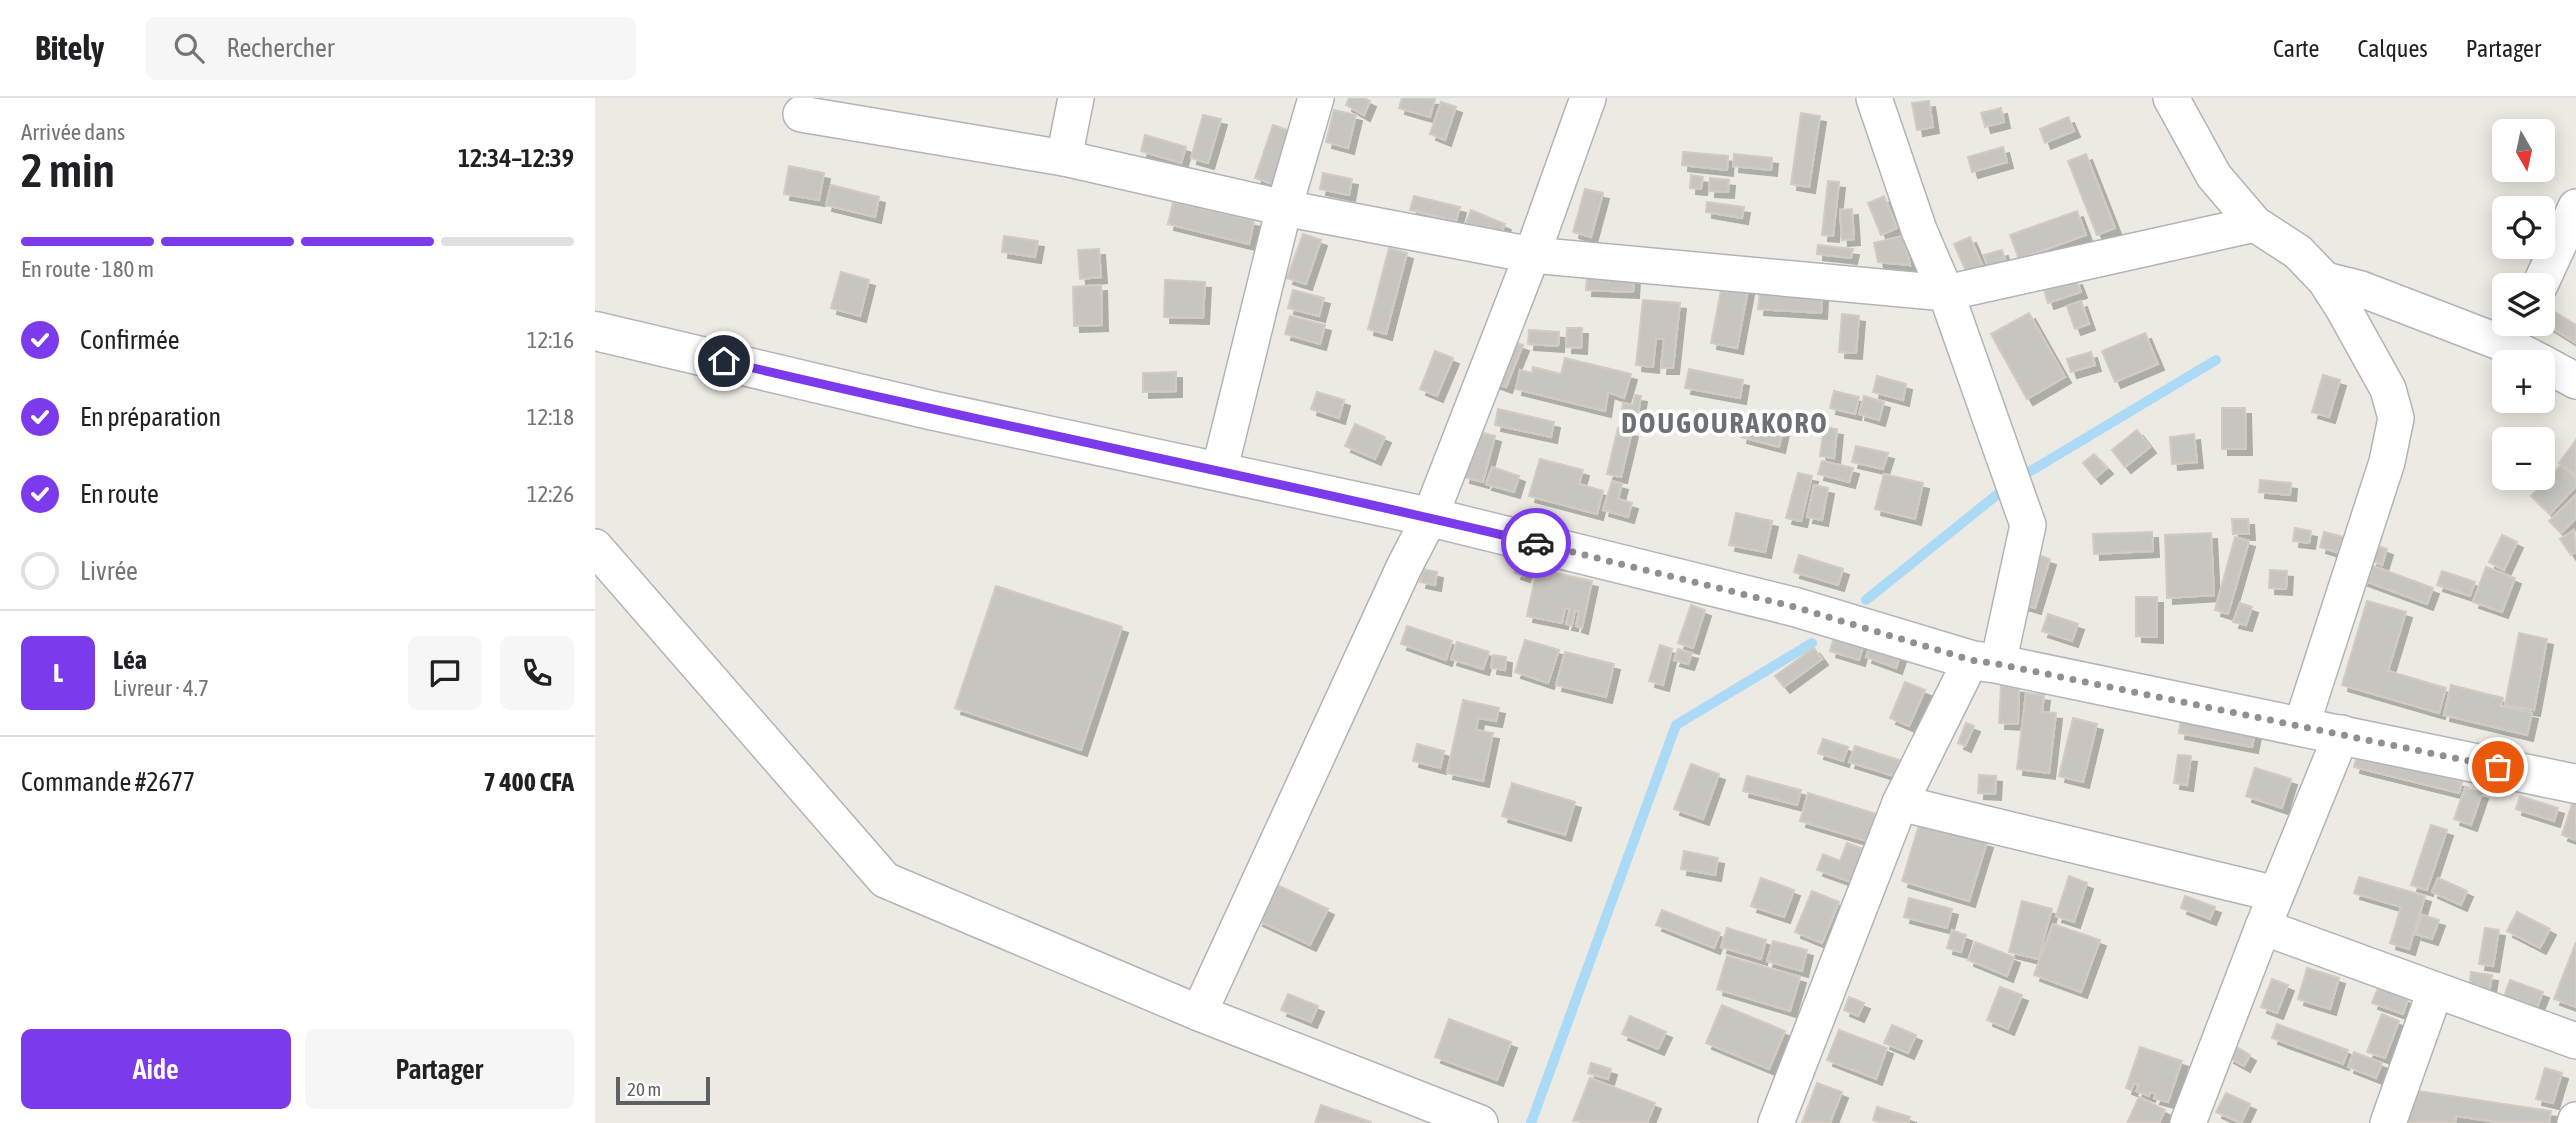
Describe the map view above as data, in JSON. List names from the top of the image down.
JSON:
{
  "districts": ["DOUGOURAKORO"],
  "scale_bar": "20 m",
  "north": "bottom",
  "page": {
    "header": "Bitely",
    "search": "Rechercher",
    "nav": ["Carte", "Calques", "Partager"],
    "heading": ["2 min", "Arrivée dans", "12:34–12:39"],
    "panel": [
      "Léa",
      "Livreur · 4.7",
      "Commande #2677",
      "7 400 CFA"
    ],
    "map_buttons": ["+", "−"],
    "bar": "En route · 180 m",
    "list": [
      ["Confirmée", "12:16"],
      ["En préparation", "12:18"],
      ["En route", "12:26"],
      "Livrée"
    ],
    "round": "L",
    "buttons": ["Aide", "Partager"],
    "scale": "20 m"
  }
}
